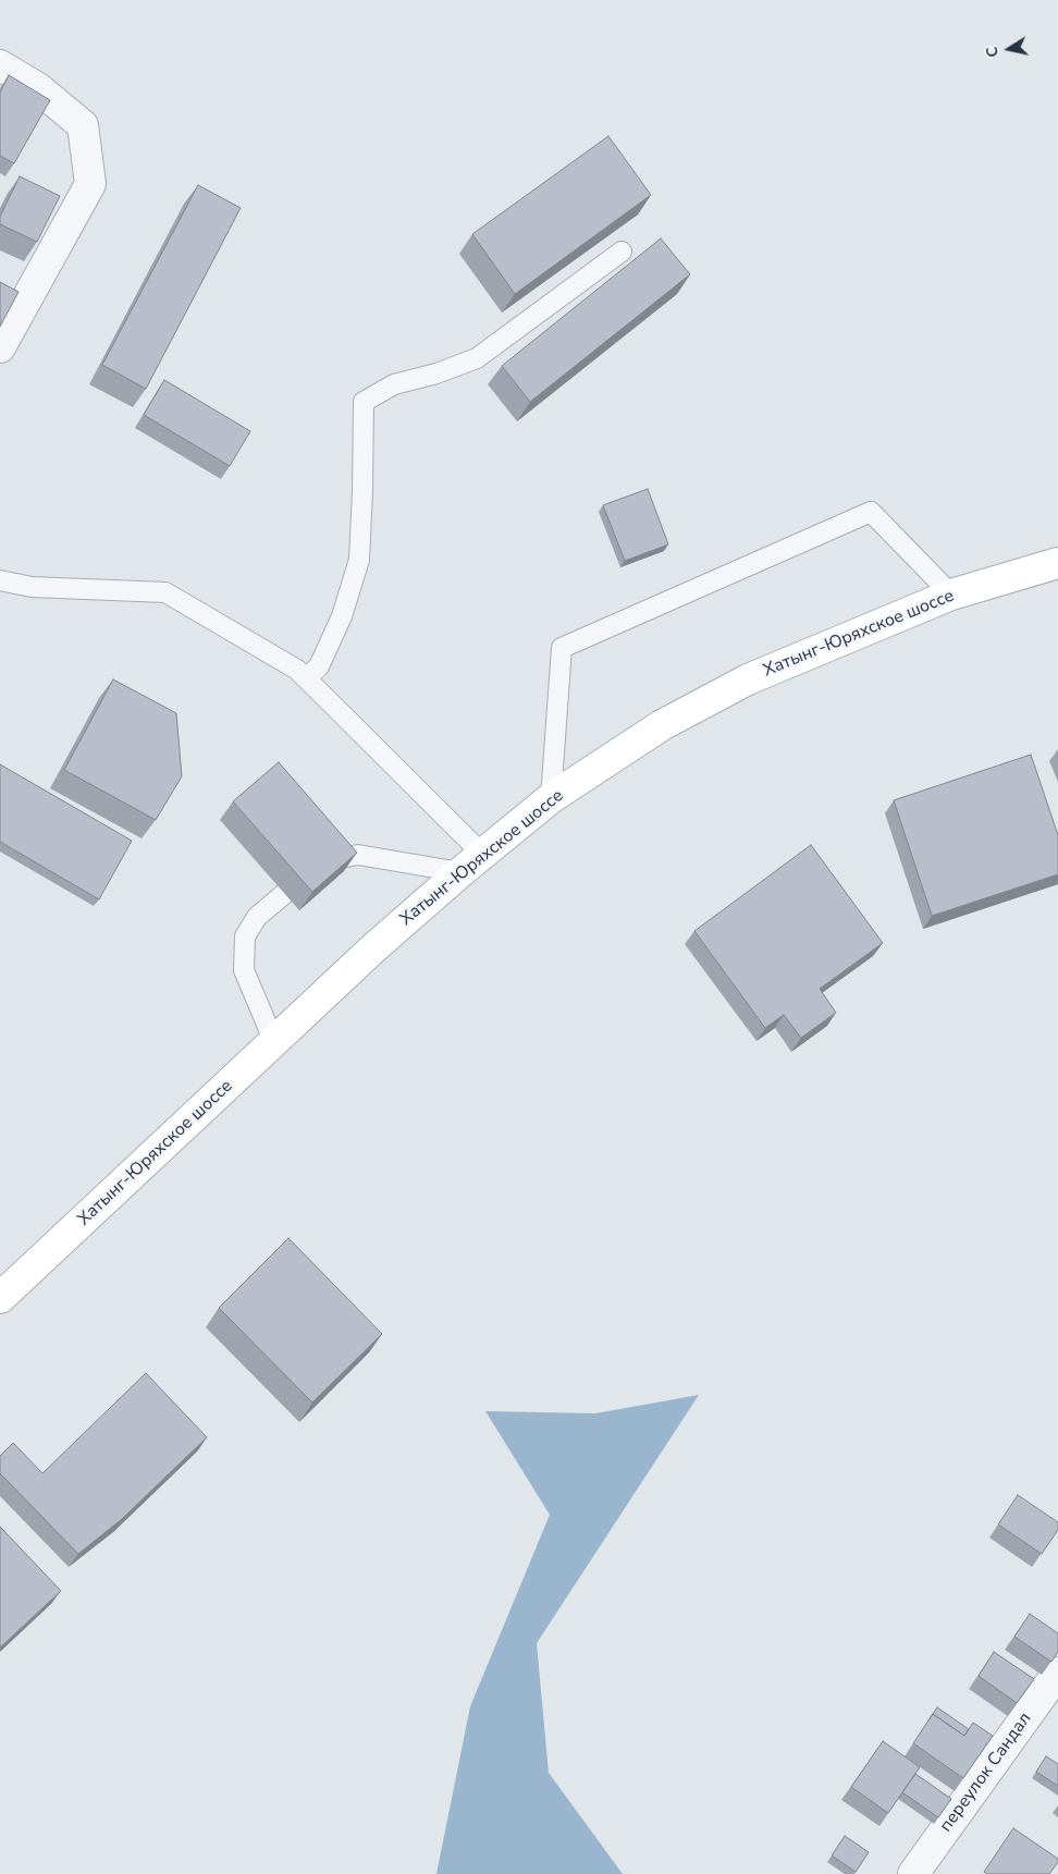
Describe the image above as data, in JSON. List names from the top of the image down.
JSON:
{
  "streets": {
    "main road": ["Хатынг-Юряхское шоссе"],
    "street": ["переулок Сандал"]
  },
  "north": "left"
}
